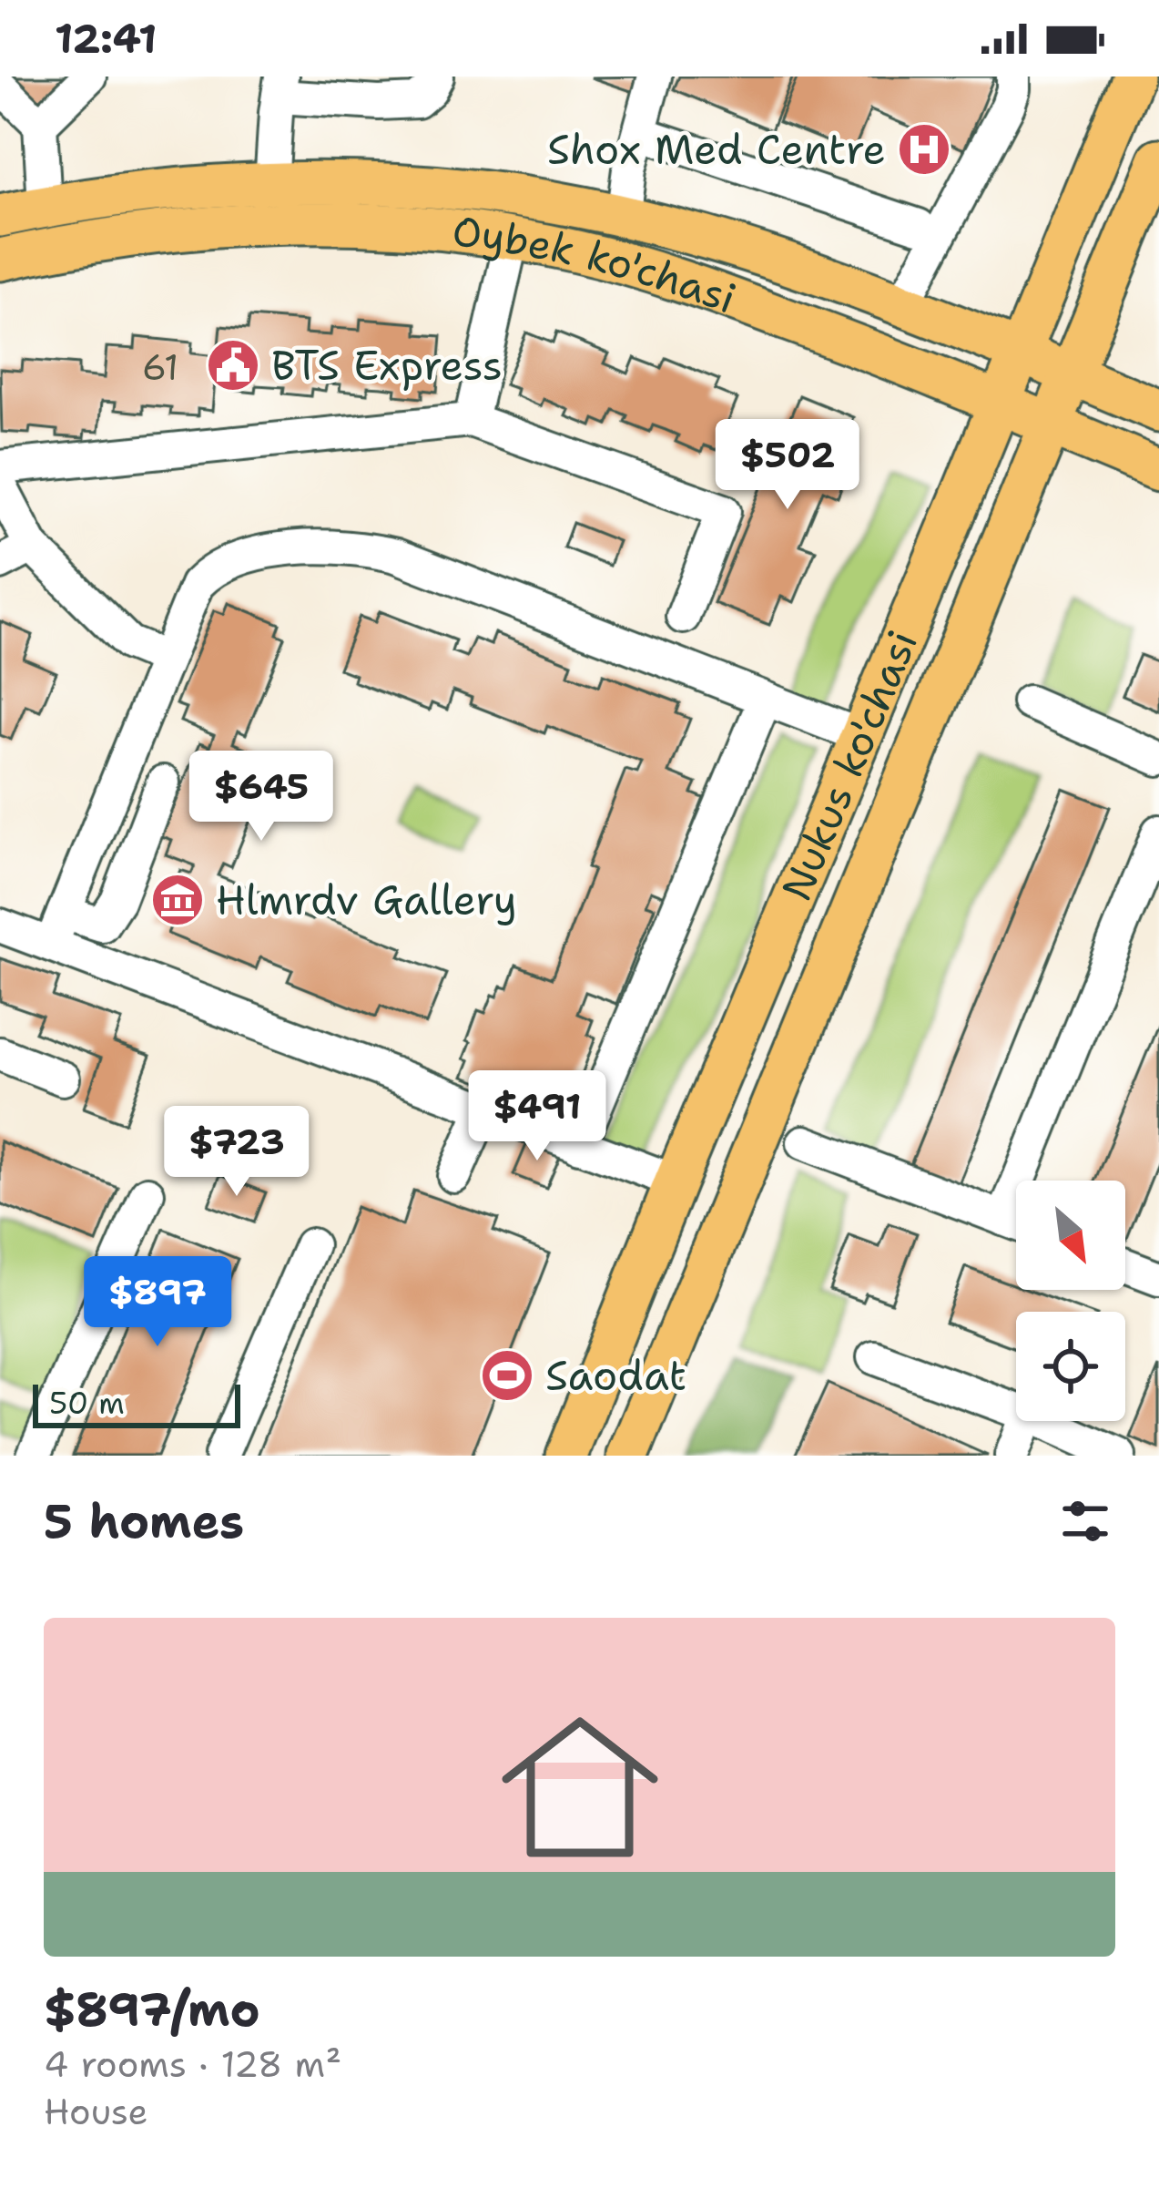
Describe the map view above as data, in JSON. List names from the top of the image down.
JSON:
{
  "streets": {
    "main road": ["Oybek ko'chasi", "Nukus ko'chasi"]
  },
  "crossings": [
    ["Oybek ko'chasi", "Nukus ko'chasi"]
  ],
  "places": {
    "hospital": ["Shox Med Centre"],
    "public building": ["BTS Express"],
    "museum": ["Hlmrdv Gallery"],
    "sports": ["Saodat"]
  },
  "house_numbers": ["61"],
  "scale_bar": "50 m",
  "north": "bottom right",
  "page": {
    "status": "12:41",
    "price": [
      "$502",
      "$645",
      "$491",
      "$723",
      "$897"
    ],
    "scale": "50 m",
    "heading": "5 homes",
    "list": [
      {
        "name": "$897/mo",
        "note": "4 rooms · 128 m² · House"
      }
    ]
  }
}
